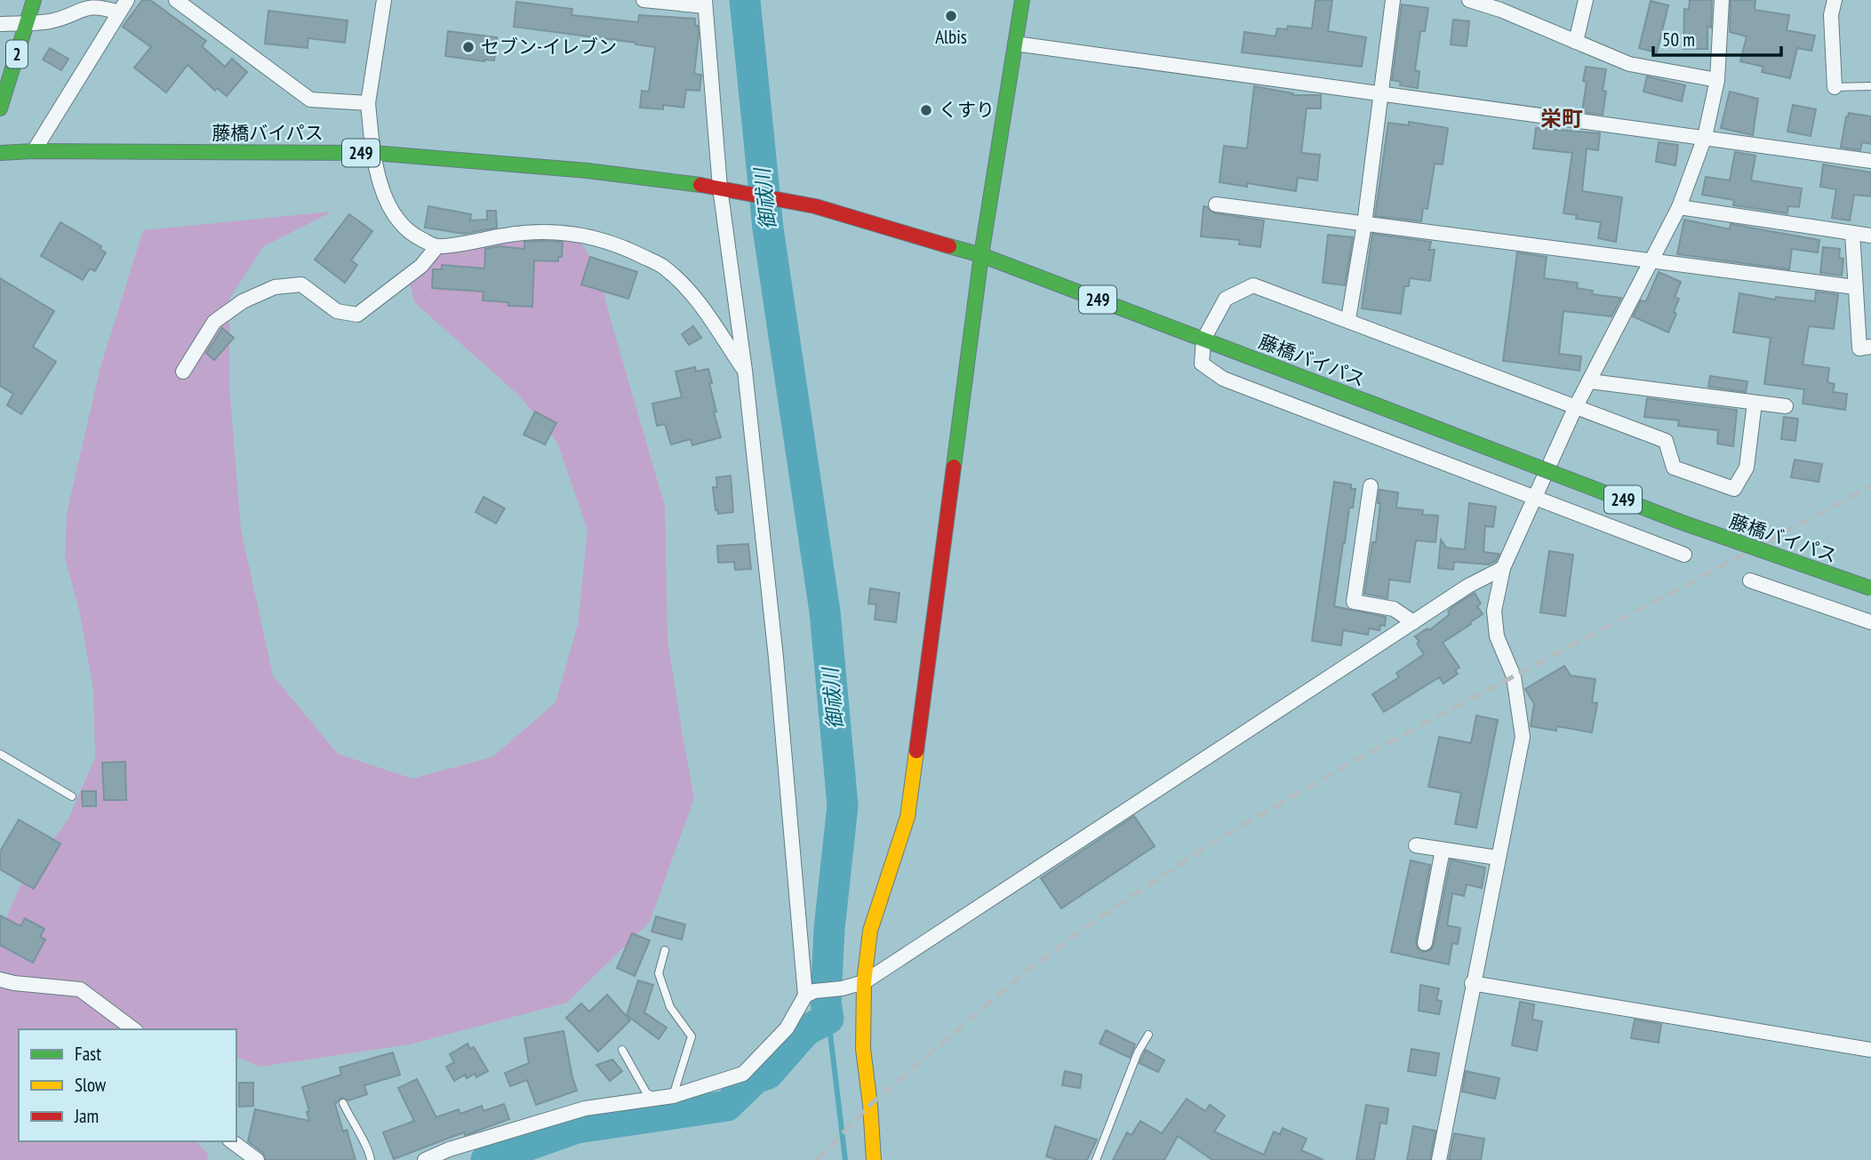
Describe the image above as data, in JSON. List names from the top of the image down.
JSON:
{
  "streets": {
    "main road": ["2", "藤橋バイパス", "249"]
  },
  "districts": ["栄町"],
  "water": ["御祓川"],
  "places": ["Albis", "セブン-イレブン", "くすり"],
  "legend": ["Fast", "Slow", "Jam"],
  "scale_bar": "50 m"
}
